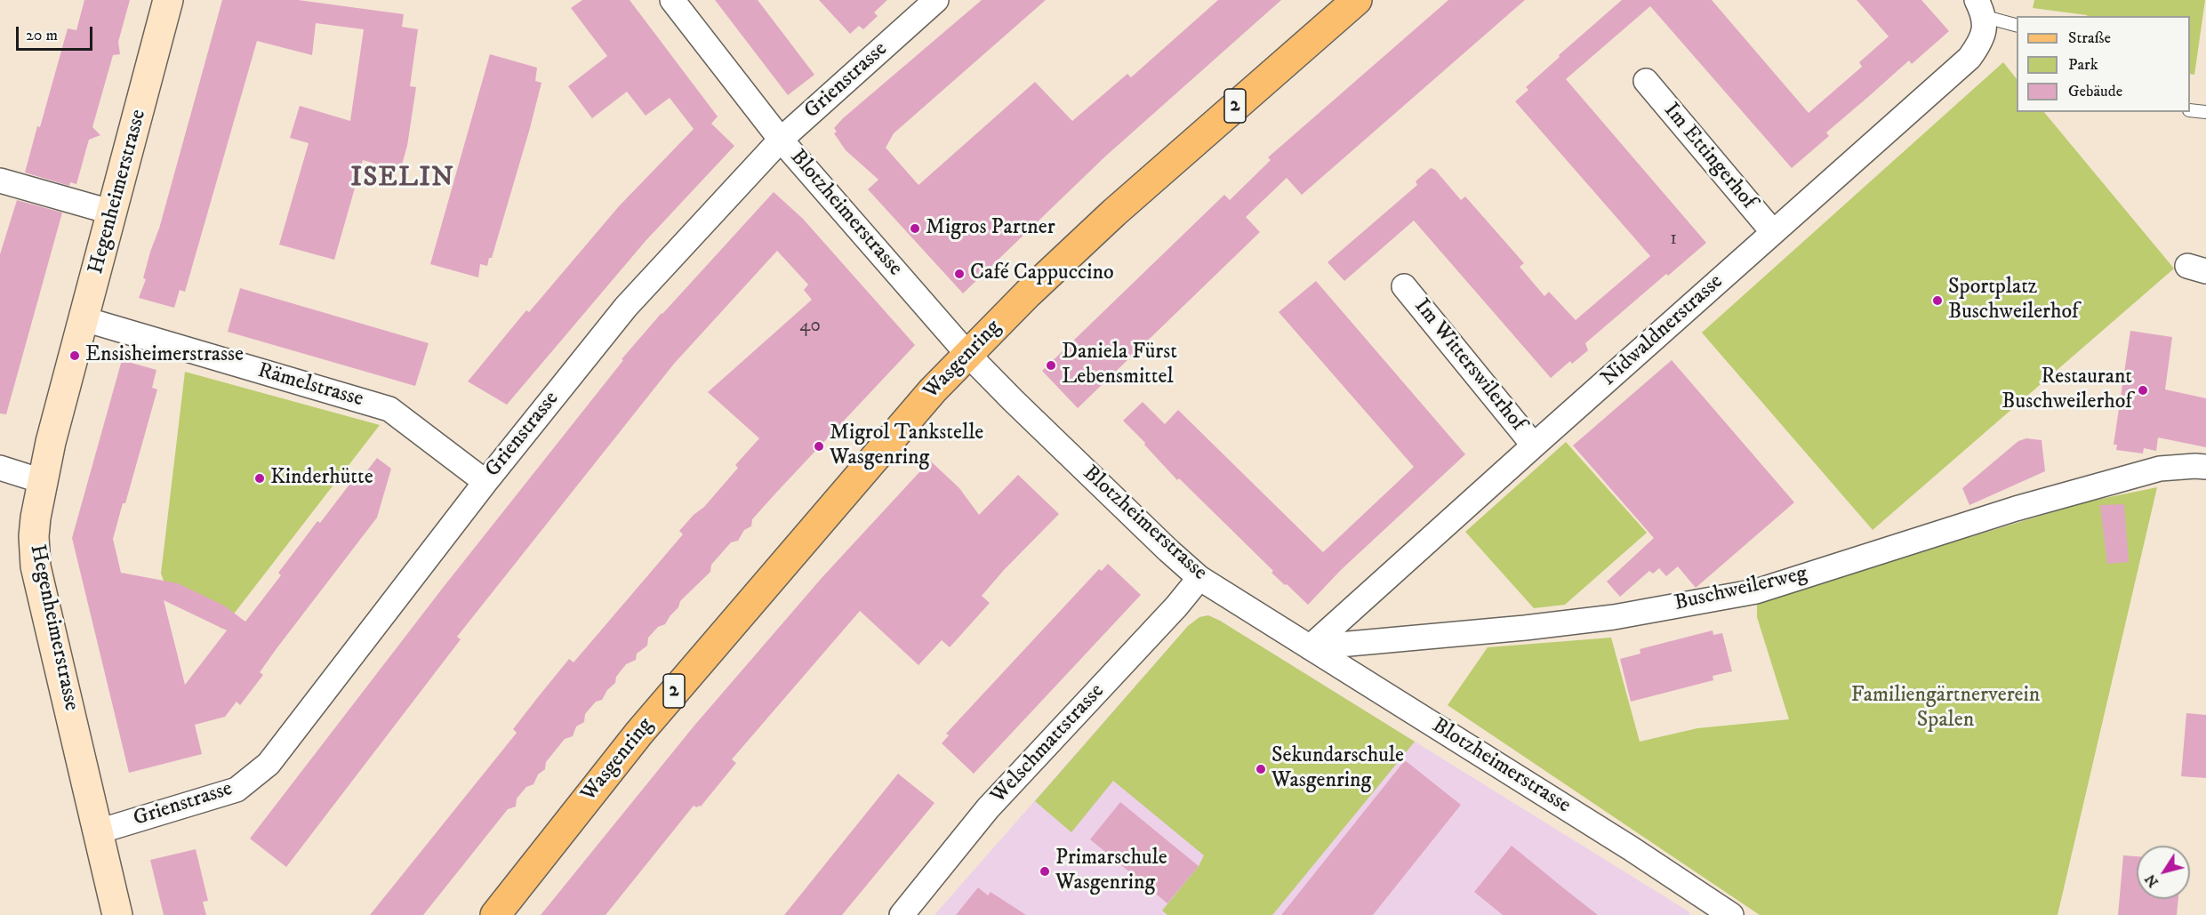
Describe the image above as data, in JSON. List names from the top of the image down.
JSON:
{
  "streets": {
    "main road": ["2", "Wasgenring"],
    "street": [
      "Grienstrasse",
      "Im Ettingerhof",
      "Hegenheimerstrasse",
      "Blotzheimerstrasse",
      "Nidwaldnerstrasse",
      "Im Witterswilerhof",
      "Rämelstrasse",
      "Buschweilerweg",
      "Welschmattstrasse"
    ]
  },
  "crossings": [
    ["Grienstrasse", "Hegenheimerstrasse"],
    ["Grienstrasse", "Blotzheimerstrasse"],
    ["Grienstrasse", "Rämelstrasse"],
    ["Im Ettingerhof", "Nidwaldnerstrasse"],
    ["Hegenheimerstrasse", "Rämelstrasse"],
    ["Blotzheimerstrasse", "Nidwaldnerstrasse"],
    ["Blotzheimerstrasse", "Wasgenring"],
    ["Blotzheimerstrasse", "Buschweilerweg"],
    ["Blotzheimerstrasse", "Welschmattstrasse"],
    ["Nidwaldnerstrasse", "Im Witterswilerhof"],
    ["Nidwaldnerstrasse", "Buschweilerweg"]
  ],
  "districts": ["ISELIN"],
  "parks": ["Familiengärtnerverein Spalen"],
  "places": [
    "Migros Partner",
    "Café Cappuccino",
    "Sportplatz Buschweilerhof",
    "Ensisheimerstrasse",
    "Daniela Fürst Lebensmittel",
    "Restaurant Buschweilerhof",
    "Migrol Tankstelle Wasgenring",
    "Kinderhütte",
    "Sekundarschule Wasgenring",
    "Primarschule Wasgenring"
  ],
  "house_numbers": ["1", "40"],
  "legend": ["Straße", "Park", "Gebäude"],
  "scale_bar": "20 m",
  "north": "bottom left"
}
